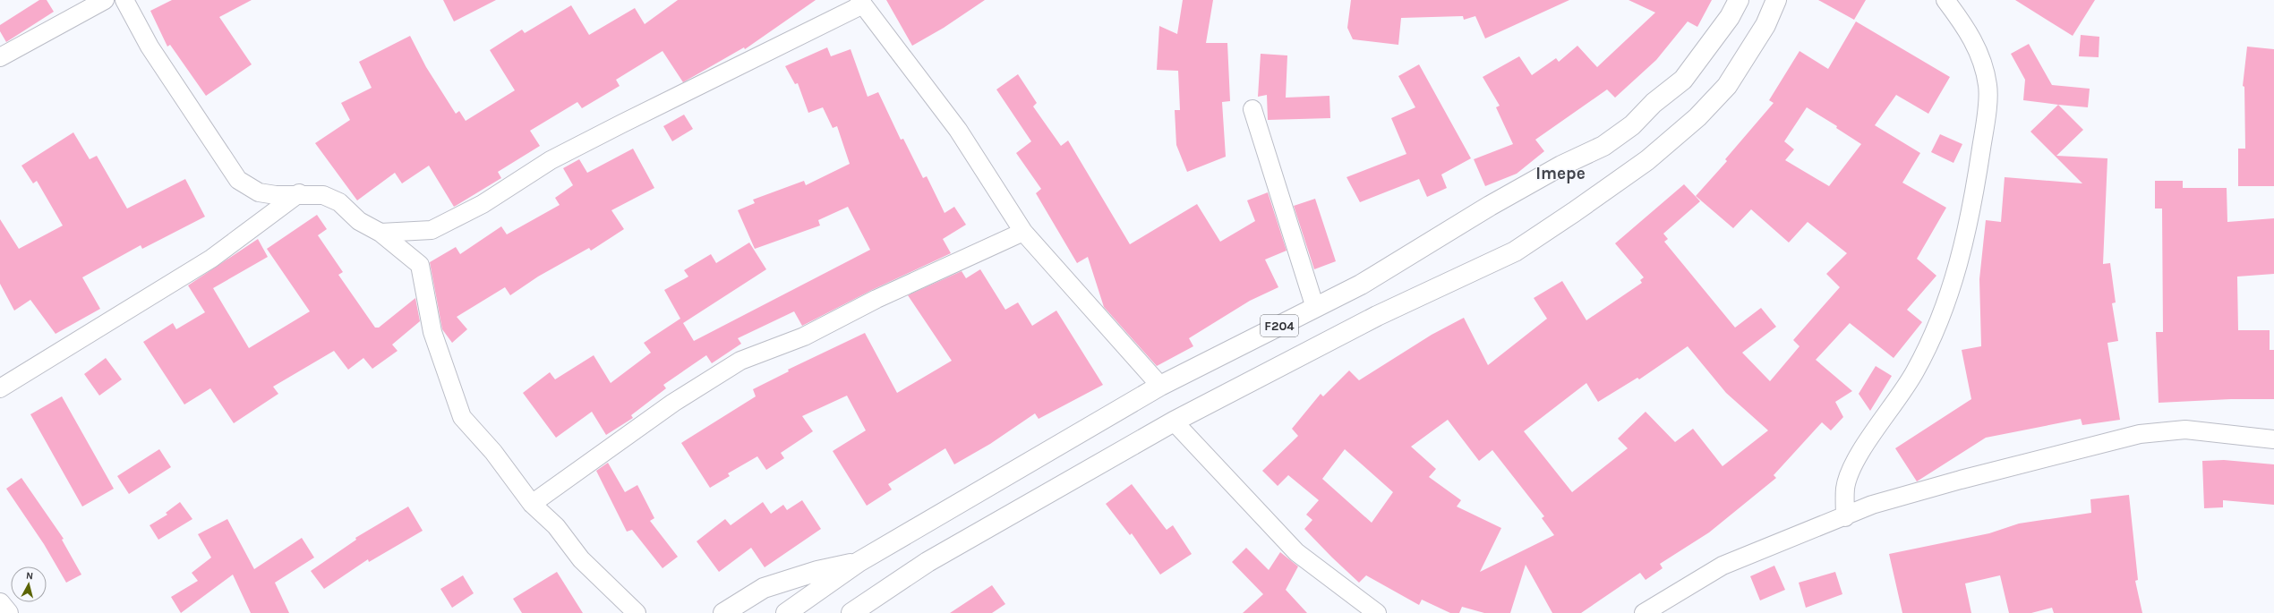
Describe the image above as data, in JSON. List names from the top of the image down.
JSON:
{
  "streets": {
    "main road": ["F204"]
  },
  "districts": ["Imepe"],
  "north": "top"
}
